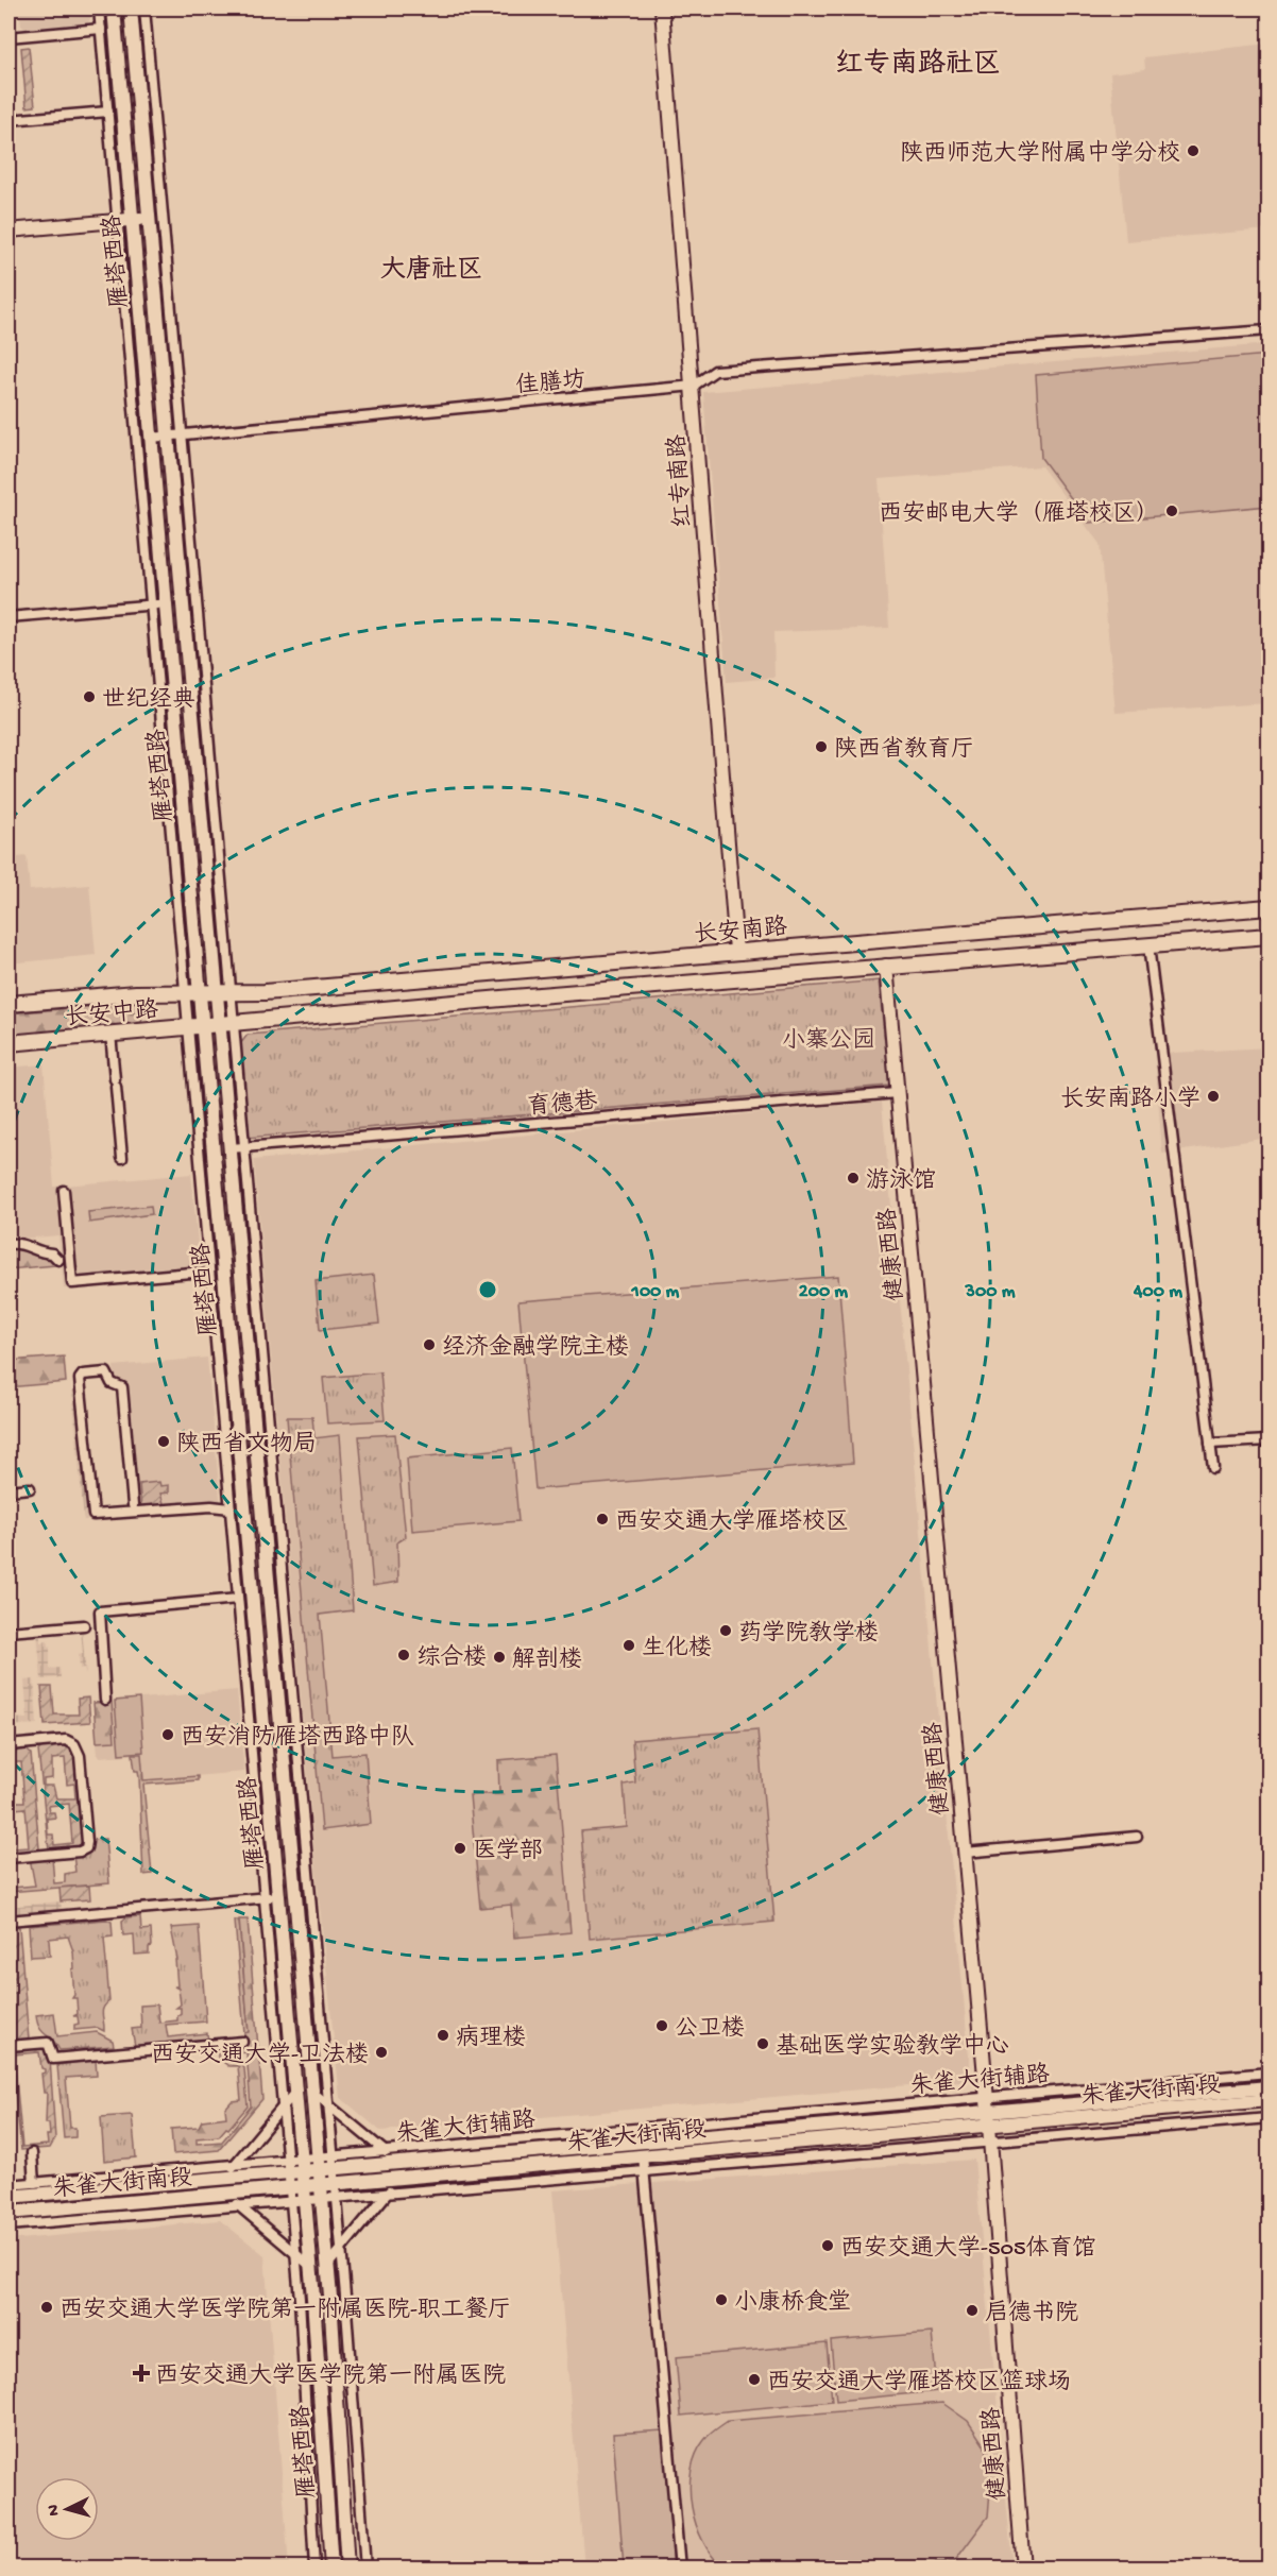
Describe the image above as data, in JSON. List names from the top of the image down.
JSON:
{
  "streets": {
    "main road": [
      "雁塔西路",
      "红专南路",
      "长安南路",
      "长安中路",
      "健康西路",
      "朱雀大街南段"
    ],
    "street": ["佳膳坊", "育德巷", "朱雀大街辅路"]
  },
  "crossings": [
    ["雁塔西路", "佳膳坊"],
    ["雁塔西路", "长安南路"],
    ["雁塔西路", "长安中路"],
    ["雁塔西路", "育德巷"],
    ["雁塔西路", "朱雀大街南段"],
    ["佳膳坊", "红专南路"],
    ["红专南路", "长安南路"],
    ["长安南路", "长安中路"],
    ["长安南路", "健康西路"],
    ["育德巷", "健康西路"],
    ["健康西路", "朱雀大街辅路"],
    ["健康西路", "朱雀大街南段"],
    ["朱雀大街辅路", "朱雀大街南段"]
  ],
  "districts": ["红专南路社区", "大唐社区"],
  "parks": ["小寨公园"],
  "places": {
    "other": [
      "陕西师范大学附属中学分校",
      "西安邮电大学（雁塔校区）",
      "世纪经典",
      "陕西省教育厅",
      "长安南路小学",
      "游泳馆",
      "经济金融学院主楼",
      "陕西省文物局",
      "西安交通大学雁塔校区",
      "药学院教学楼",
      "生化楼",
      "综合楼",
      "解剖楼",
      "西安消防雁塔西路中队",
      "医学部",
      "公卫楼",
      "病理楼",
      "基础医学实验教学中心",
      "西安交通大学-卫法楼",
      "西安交通大学-505体育馆",
      "小康桥食堂",
      "西安交通大学医学院第一附属医院-职工餐厅",
      "启德书院",
      "西安交通大学雁塔校区篮球场"
    ],
    "health": ["西安交通大学医学院第一附属医院"]
  },
  "north": "left",
  "rings": [
    "100 m",
    "200 m",
    "300 m",
    "400 m"
  ]
}
